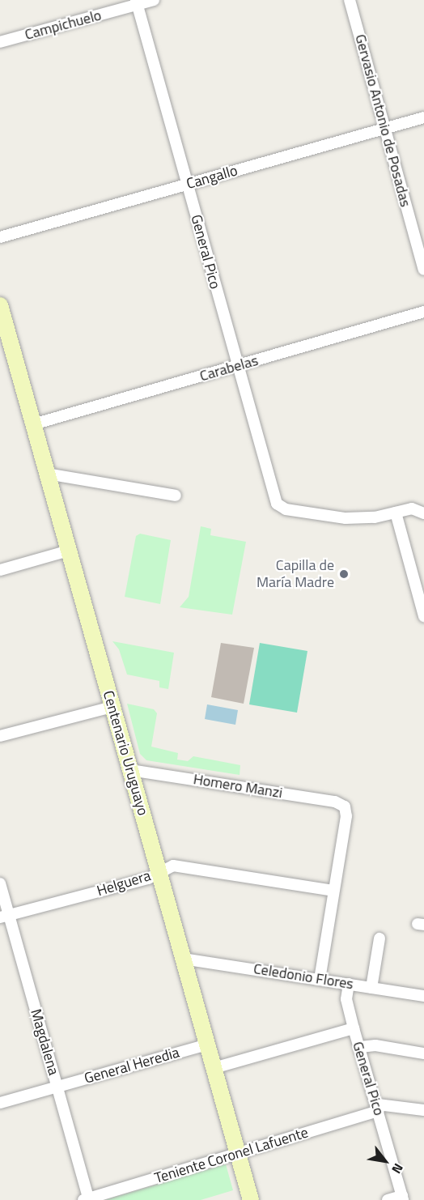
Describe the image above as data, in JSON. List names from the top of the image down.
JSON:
{
  "streets": {
    "main road": ["Centenario Uruguayo"],
    "street": [
      "Campichuelo",
      "Gervasio Antonio de Posadas",
      "Cangallo",
      "General Pico",
      "Carabelas",
      "Homero Manzi",
      "Helguera",
      "Celedonio Flores",
      "Magdalena",
      "General Heredia",
      "Teniente Coronel Lafuente"
    ]
  },
  "crossings": [
    ["Campichuelo", "General Pico"],
    ["Gervasio Antonio de Posadas", "Cangallo"],
    ["Cangallo", "General Pico"],
    ["General Pico", "Carabelas"],
    ["General Pico", "Celedonio Flores"],
    ["General Pico", "Teniente Coronel Lafuente"],
    ["Carabelas", "Centenario Uruguayo"],
    ["Centenario Uruguayo", "Homero Manzi"],
    ["Centenario Uruguayo", "Helguera"],
    ["Centenario Uruguayo", "Celedonio Flores"],
    ["Centenario Uruguayo", "General Heredia"],
    ["Centenario Uruguayo", "Teniente Coronel Lafuente"],
    ["Homero Manzi", "Helguera"],
    ["Helguera", "Magdalena"],
    ["Magdalena", "General Heredia"],
    ["Magdalena", "Teniente Coronel Lafuente"]
  ],
  "places": ["Capilla de María Madre"],
  "north": "bottom right"
}
